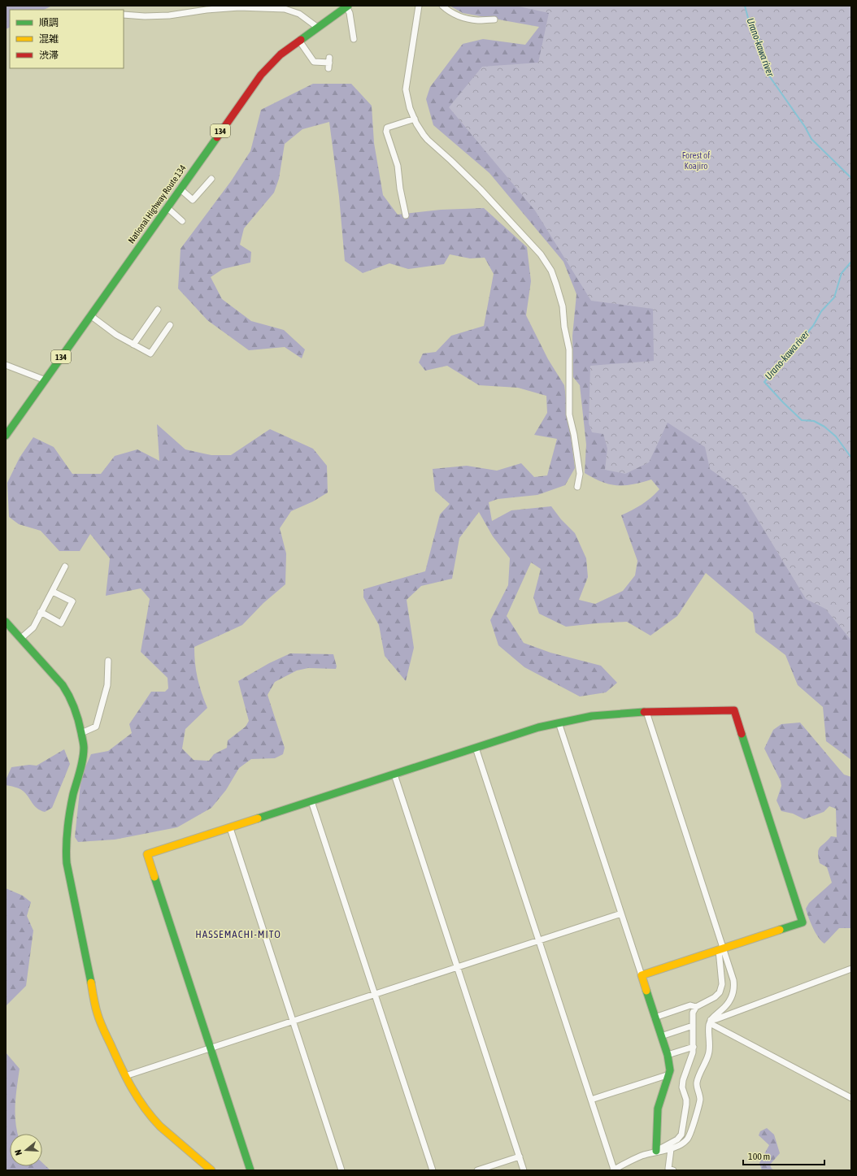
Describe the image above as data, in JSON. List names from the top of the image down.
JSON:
{
  "streets": {
    "main road": ["134", "National Highway Route 134"]
  },
  "districts": ["HASSEMACHI-MITO"],
  "water": ["Urano-kawa river"],
  "parks": ["Forest of Koajiro"],
  "legend": ["順調", "混雑", "渋滞"],
  "scale_bar": "100 m",
  "north": "left"
}
